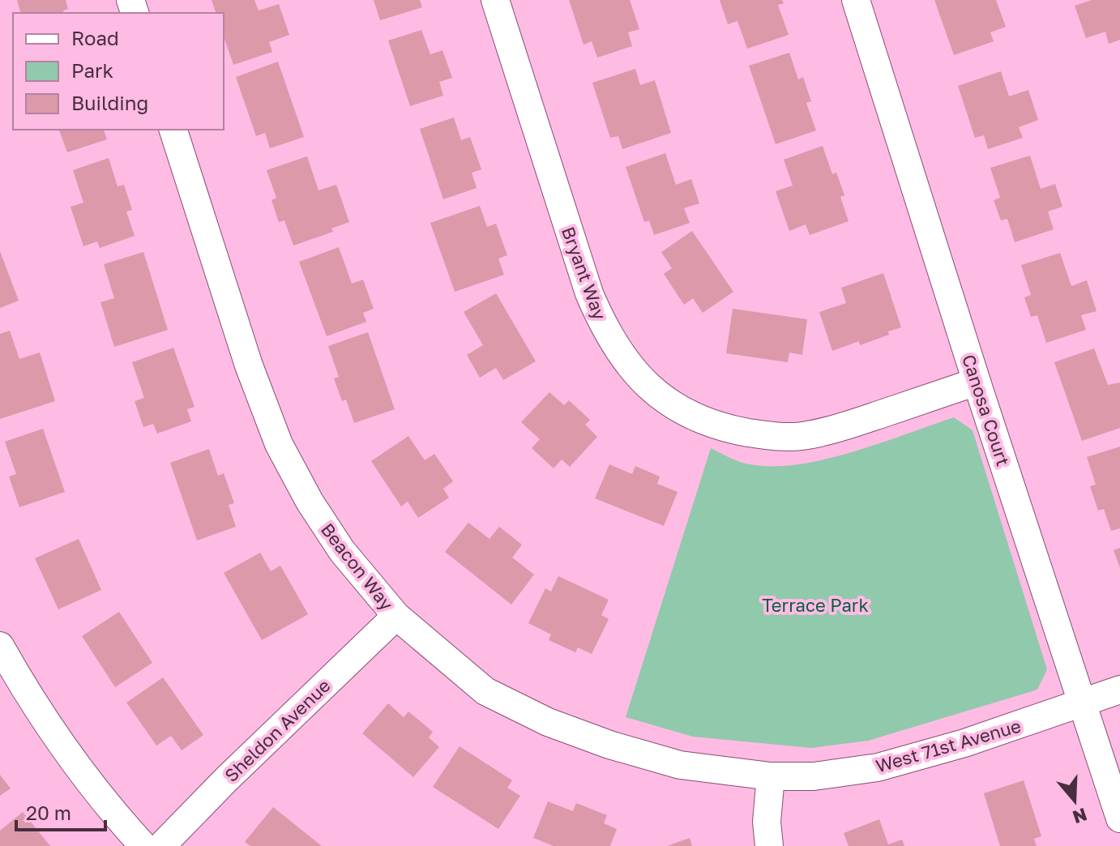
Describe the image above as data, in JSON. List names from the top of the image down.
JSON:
{
  "streets": {
    "street": [
      "Bryant Way",
      "Canosa Court",
      "Beacon Way",
      "Sheldon Avenue",
      "West 71st Avenue"
    ]
  },
  "crossings": [
    ["Bryant Way", "Canosa Court"],
    ["Canosa Court", "West 71st Avenue"],
    ["Beacon Way", "Sheldon Avenue"],
    ["Beacon Way", "West 71st Avenue"]
  ],
  "parks": ["Terrace Park"],
  "legend": ["Road", "Park", "Building"],
  "scale_bar": "20 m",
  "north": "bottom"
}
